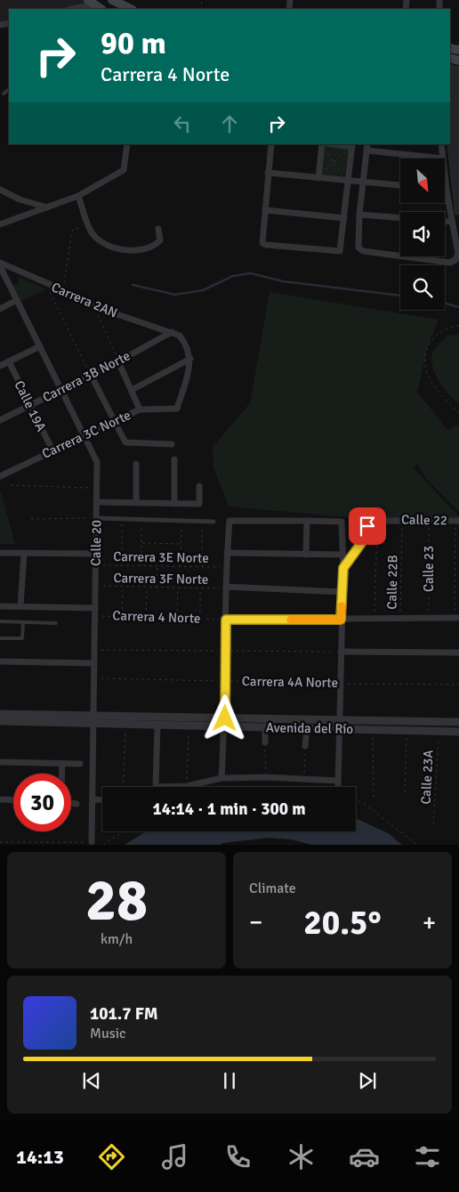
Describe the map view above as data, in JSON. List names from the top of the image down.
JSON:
{
  "streets": {
    "street": [
      "Carrera 2AN",
      "Carrera 3B Norte",
      "Calle 19A",
      "Carrera 3C Norte",
      "Calle 22",
      "Calle 20",
      "Carrera 4 Norte",
      "Avenida del Río"
    ],
    "path": [
      "Carrera 3E Norte",
      "Calle 23",
      "Carrera 3F Norte",
      "Calle 22B",
      "Carrera 4A Norte",
      "Calle 23A"
    ]
  },
  "crossings": [
    ["Carrera 2AN", "Carrera 3B Norte"],
    ["Carrera 2AN", "Calle 20"],
    ["Carrera 3B Norte", "Calle 19A"],
    ["Carrera 3B Norte", "Calle 20"],
    ["Calle 19A", "Carrera 3C Norte"],
    ["Carrera 3C Norte", "Calle 20"],
    ["Calle 22", "Calle 23"],
    ["Calle 22", "Calle 22B"],
    ["Calle 20", "Carrera 3E Norte"],
    ["Calle 20", "Carrera 3F Norte"],
    ["Calle 20", "Carrera 4 Norte"],
    ["Calle 20", "Carrera 4A Norte"],
    ["Calle 20", "Avenida del Río"],
    ["Avenida del Río", "Calle 23A"]
  ],
  "north": "bottom right",
  "page": {
    "turn": ["90 m", "Carrera 4 Norte"],
    "limit": "30",
    "trip": "14:14 · 1 min · 300 m",
    "tile": [
      ["28", "km/h"],
      "Climate"
    ],
    "heat": ["−", "20.5°", "+"],
    "song": ["101.7 FM", "Music"],
    "tabs": "14:13"
  }
}
